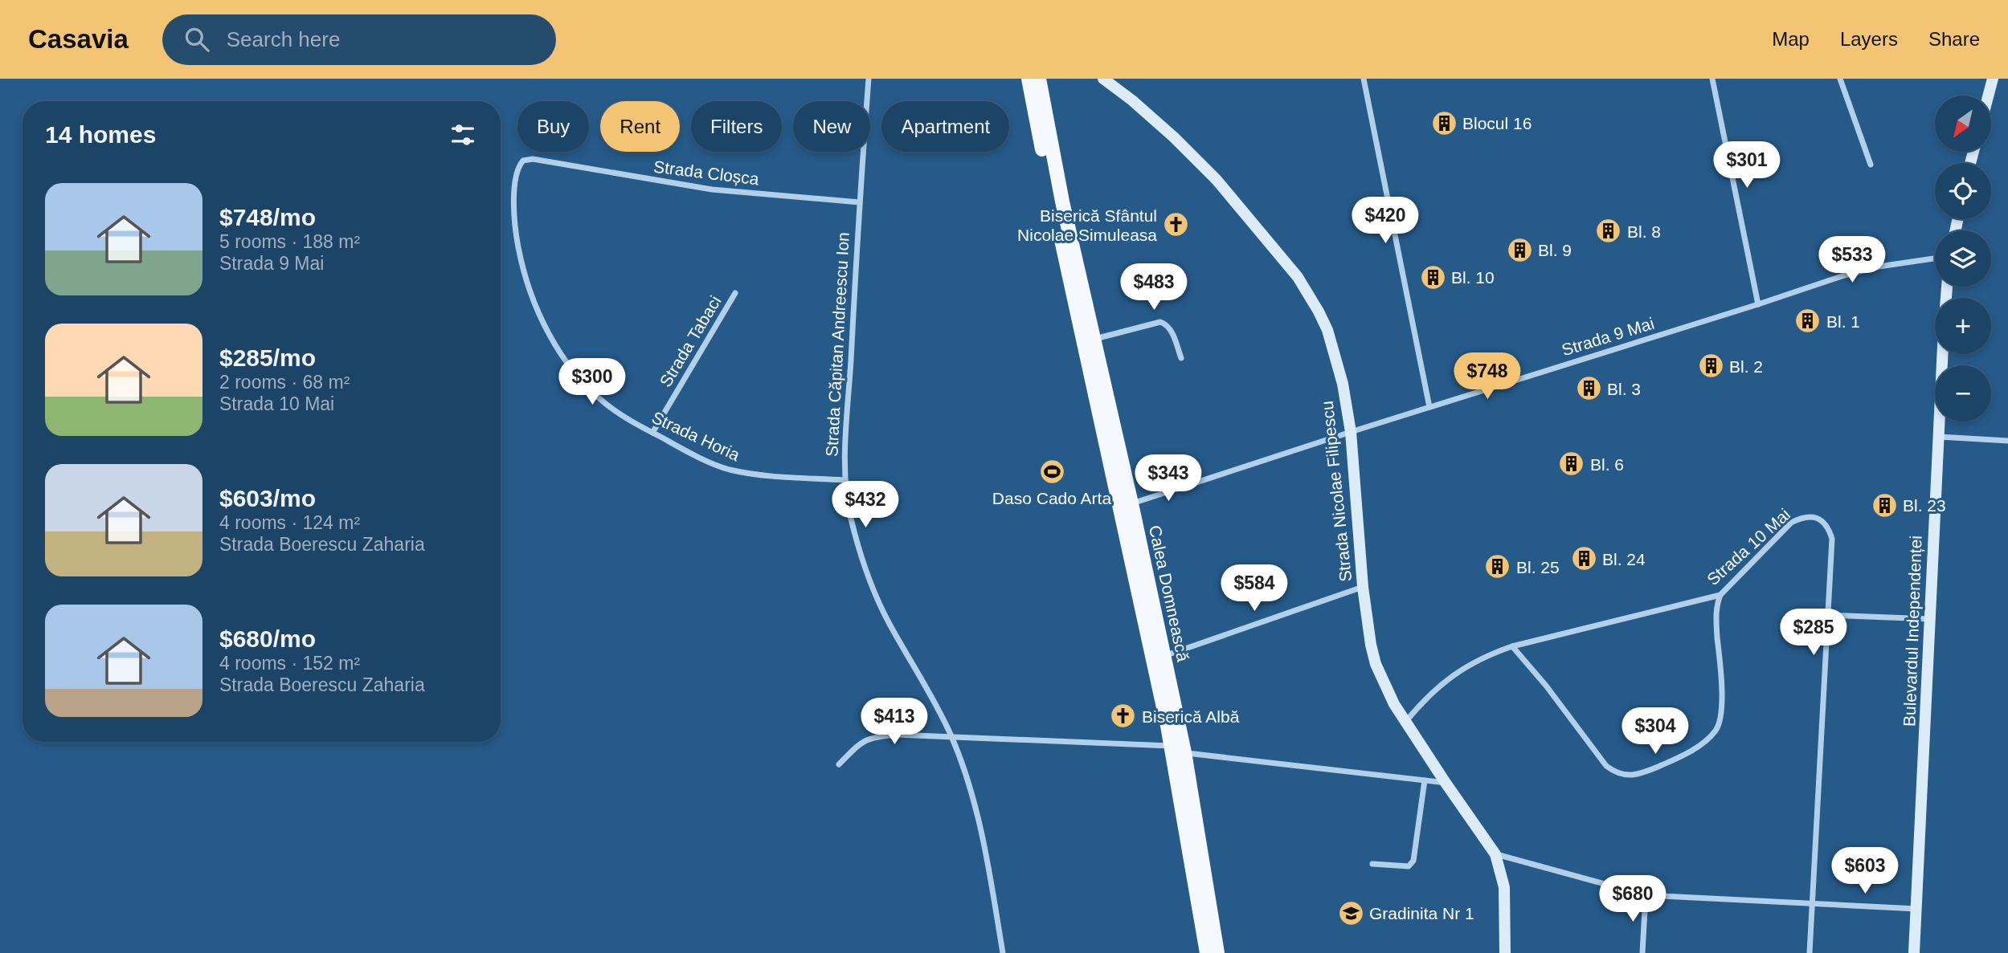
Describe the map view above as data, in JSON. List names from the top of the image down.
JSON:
{
  "streets": {
    "main road": ["Calea Domnească"],
    "street": [
      "Strada Cloșca",
      "Strada 9 Mai",
      "Strada Tabaci",
      "Strada Căpitan Andreescu Ion",
      "Strada Horia",
      "Strada Nicolae Filipescu",
      "Strada 10 Mai",
      "Bulevardul Independenței"
    ]
  },
  "crossings": [
    ["Strada Cloșca", "Strada Căpitan Andreescu Ion"],
    ["Strada Cloșca", "Strada Horia"],
    ["Strada 9 Mai", "Strada Nicolae Filipescu"],
    ["Strada 9 Mai", "Calea Domnească"],
    ["Strada Tabaci", "Strada Horia"],
    ["Strada Căpitan Andreescu Ion", "Strada Horia"],
    ["Strada Nicolae Filipescu", "Strada 10 Mai"]
  ],
  "places": {
    "building": [
      "Blocul 16",
      "Bl. 8",
      "Bl. 9",
      "Bl. 10",
      "Bl. 1",
      "Bl. 2",
      "Bl. 3",
      "Bl. 6",
      "Bl. 23",
      "Bl. 24",
      "Bl. 25"
    ],
    "church": ["Biserică Sfântul Nicolae Simuleasa", "Biserică Albă"],
    "sports": ["Daso Cado Arta"],
    "school or university": ["Gradinita Nr 1"]
  },
  "north": "bottom left",
  "page": {
    "header": "Casavia",
    "search": "Search here",
    "nav": ["Map", "Layers", "Share"],
    "map_buttons": ["+", "−"],
    "chip": [
      "Buy",
      "Rent",
      "Filters",
      "New",
      "Apartment"
    ],
    "heading": "14 homes",
    "price": [
      "$301",
      "$420",
      "$533",
      "$483",
      "$748",
      "$300",
      "$343",
      "$432",
      "$584",
      "$285",
      "$413",
      "$304",
      "$603",
      "$680"
    ],
    "list": [
      {
        "name": "$748/mo",
        "note": "5 rooms · 188 m² · Strada 9 Mai"
      },
      {
        "name": "$285/mo",
        "note": "2 rooms · 68 m² · Strada 10 Mai"
      },
      {
        "name": "$603/mo",
        "note": "4 rooms · 124 m² · Strada Boerescu Zaharia"
      },
      {
        "name": "$680/mo",
        "note": "4 rooms · 152 m² · Strada Boerescu Zaharia"
      }
    ]
  }
}
